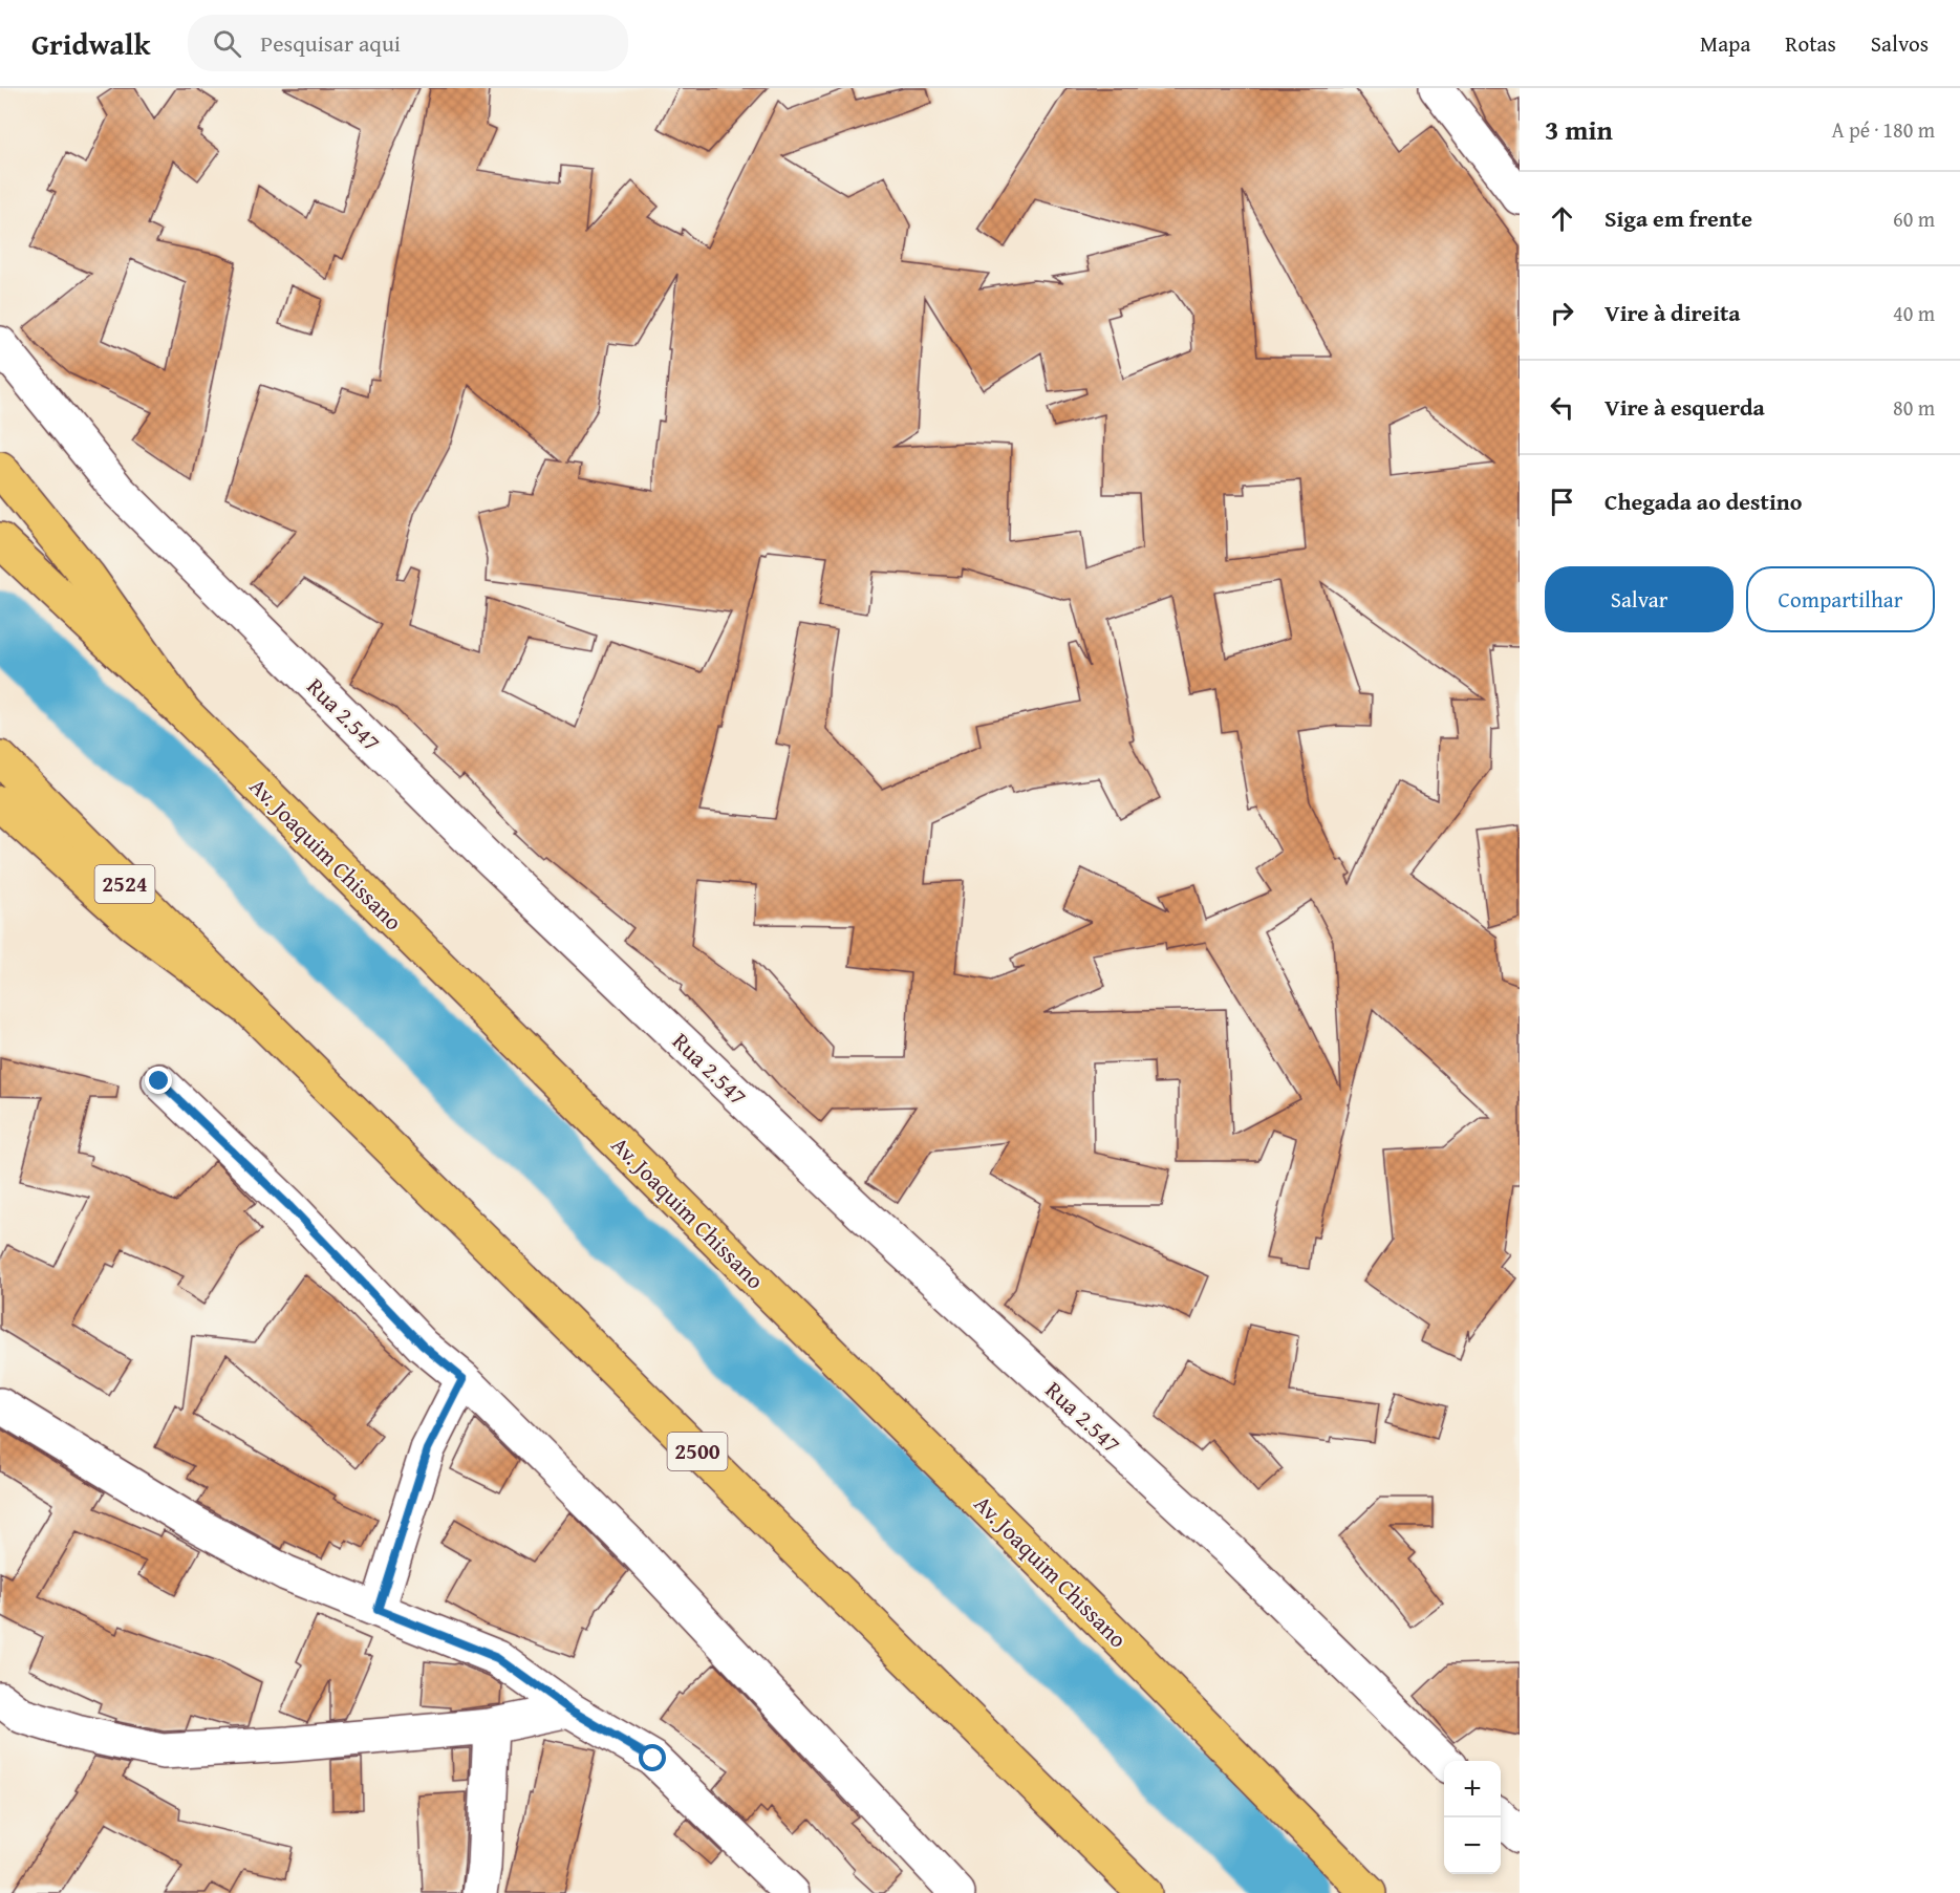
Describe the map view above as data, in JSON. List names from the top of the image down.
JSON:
{
  "streets": {
    "main road": ["Av. Joaquim Chissano", "2524", "2500"],
    "street": ["Rua 2.547"]
  },
  "crossings": [
    ["2524", "2500"]
  ],
  "page": {
    "header": "Gridwalk",
    "search": "Pesquisar aqui",
    "nav": ["Mapa", "Rotas", "Salvos"],
    "heading": ["3 min", "A pé · 180 m"],
    "list": [
      ["Siga em frente", "60 m"],
      ["Vire à direita", "40 m"],
      ["Vire à esquerda", "80 m"],
      "Chegada ao destino"
    ],
    "buttons": ["Salvar", "Compartilhar"],
    "map_buttons": ["+", "−"]
  }
}
